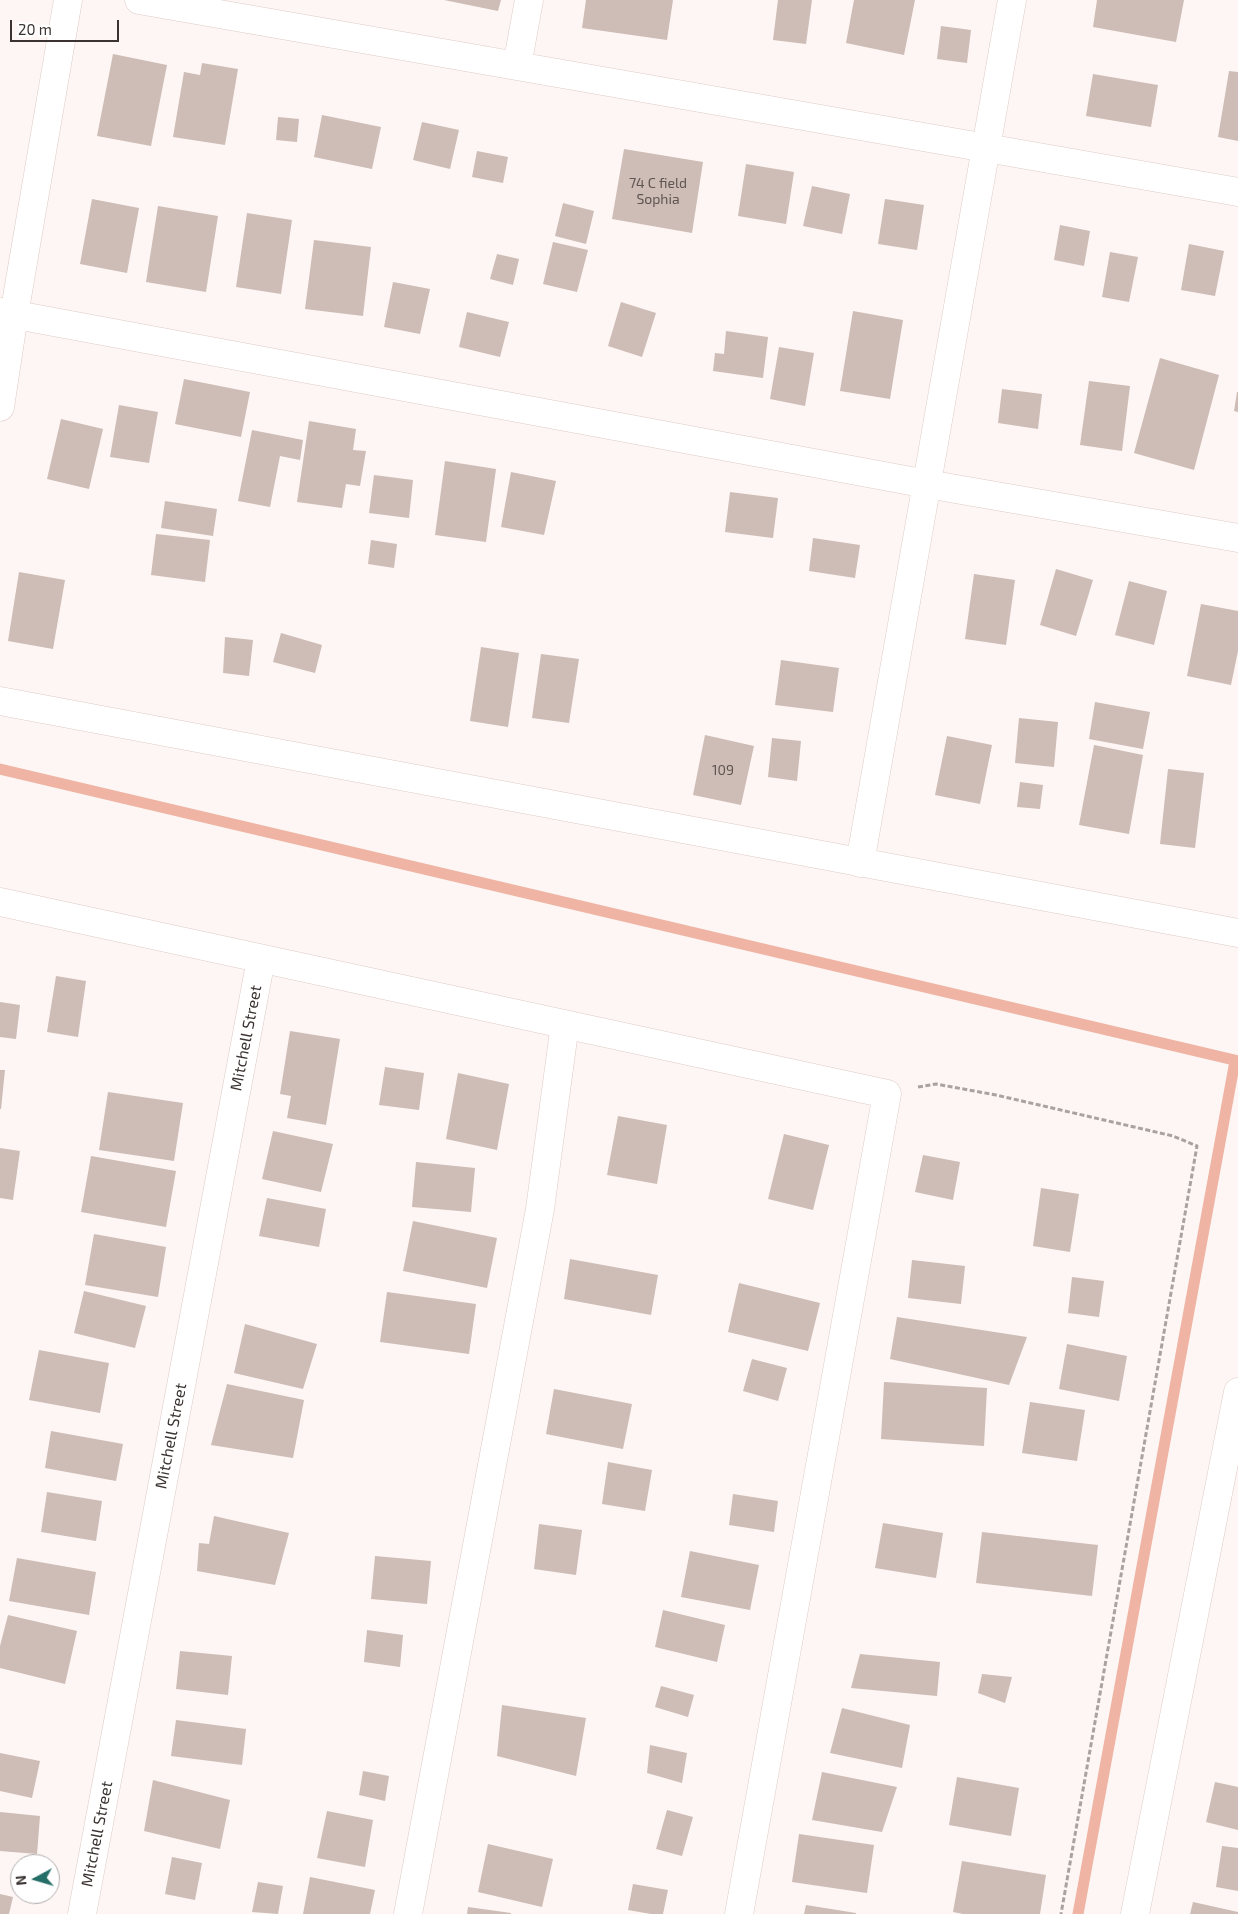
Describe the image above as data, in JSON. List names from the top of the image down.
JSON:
{
  "streets": {
    "street": ["Mitchell Street"]
  },
  "house_numbers": ["74 C field Sophia", "109"],
  "scale_bar": "20 m",
  "north": "left"
}
